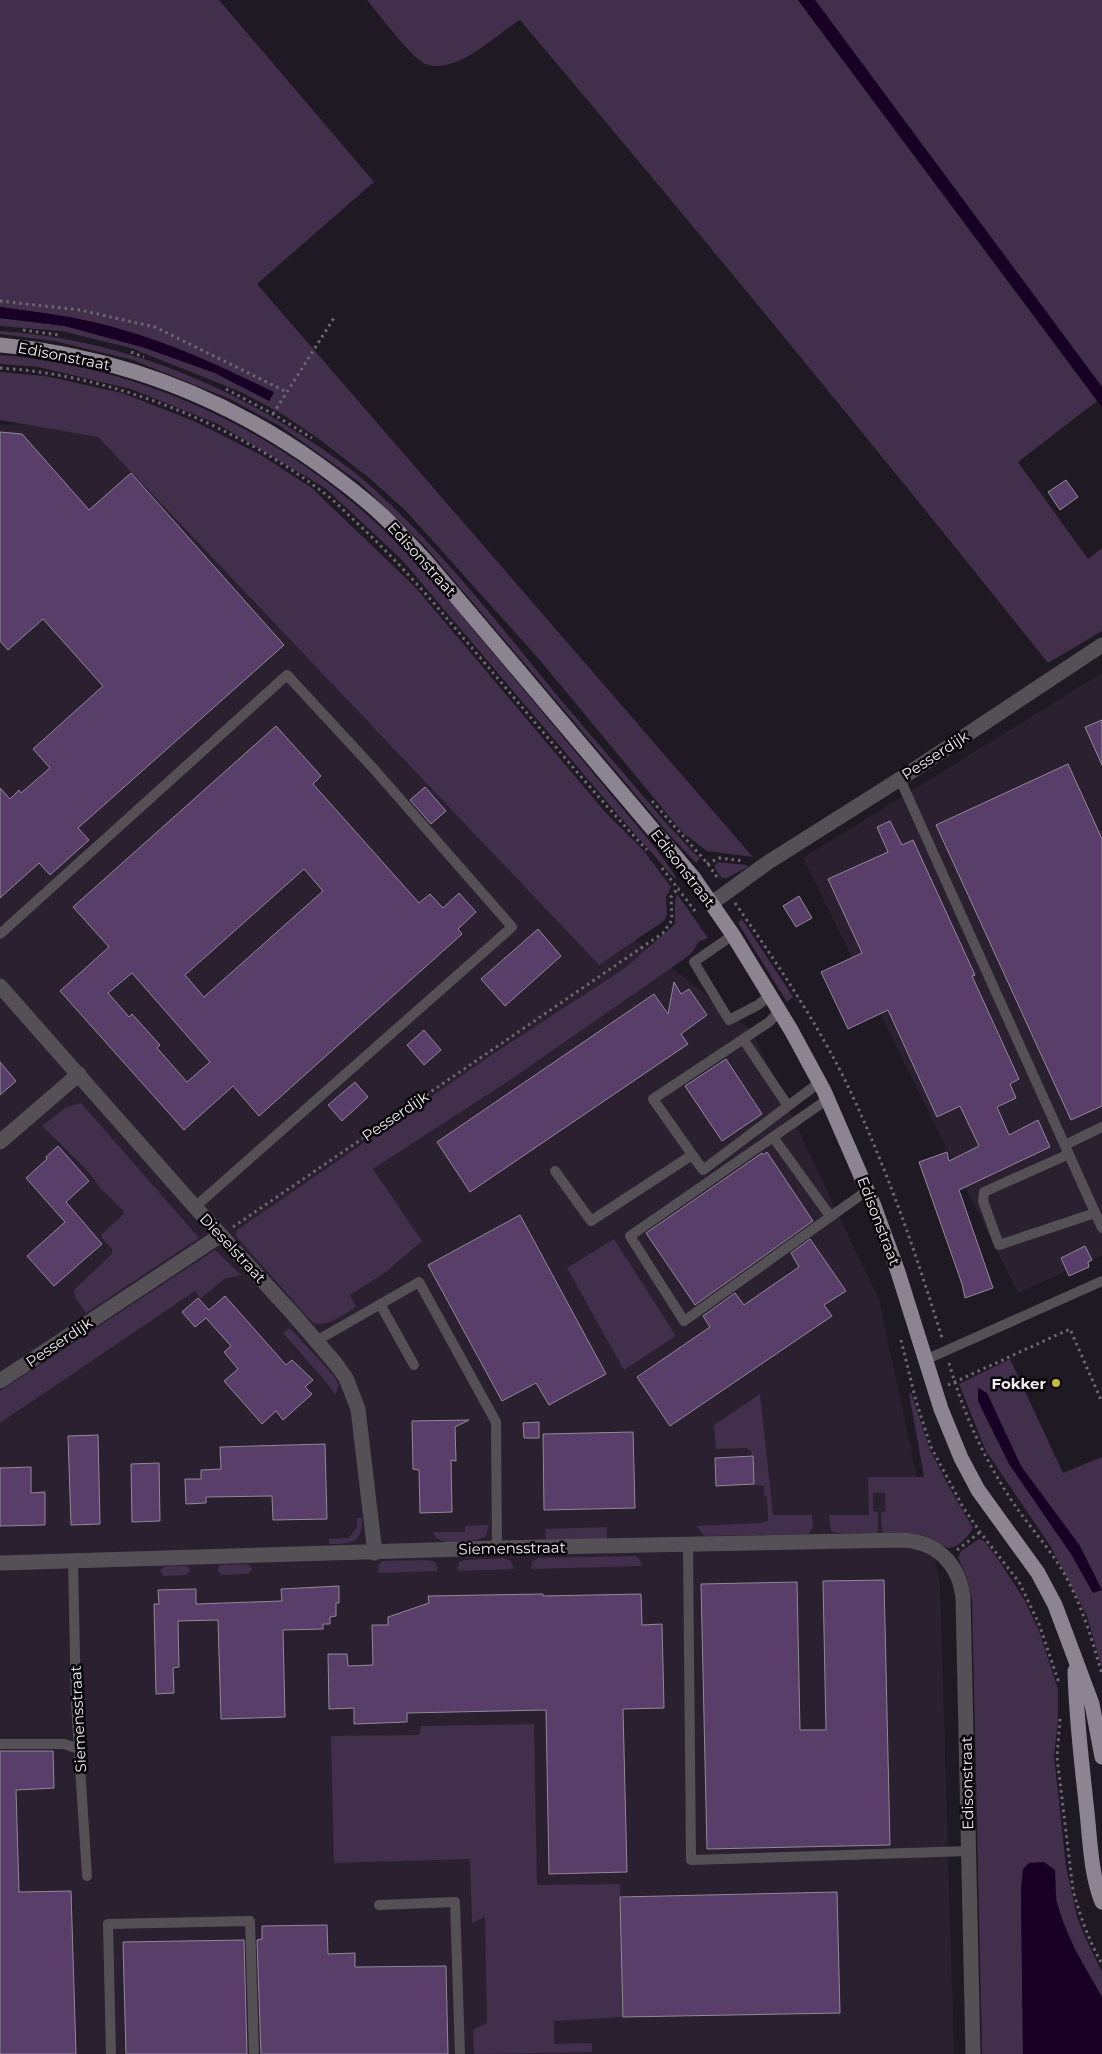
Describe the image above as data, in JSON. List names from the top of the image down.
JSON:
{
  "streets": {
    "main road": ["Edisonstraat"],
    "street": ["Pesserdijk", "Dieselstraat", "Siemensstraat"]
  },
  "crossings": [
    ["Edisonstraat", "Pesserdijk"],
    ["Edisonstraat", "Siemensstraat"],
    ["Pesserdijk", "Dieselstraat"],
    ["Dieselstraat", "Siemensstraat"]
  ],
  "places": ["Fokker"]
}
